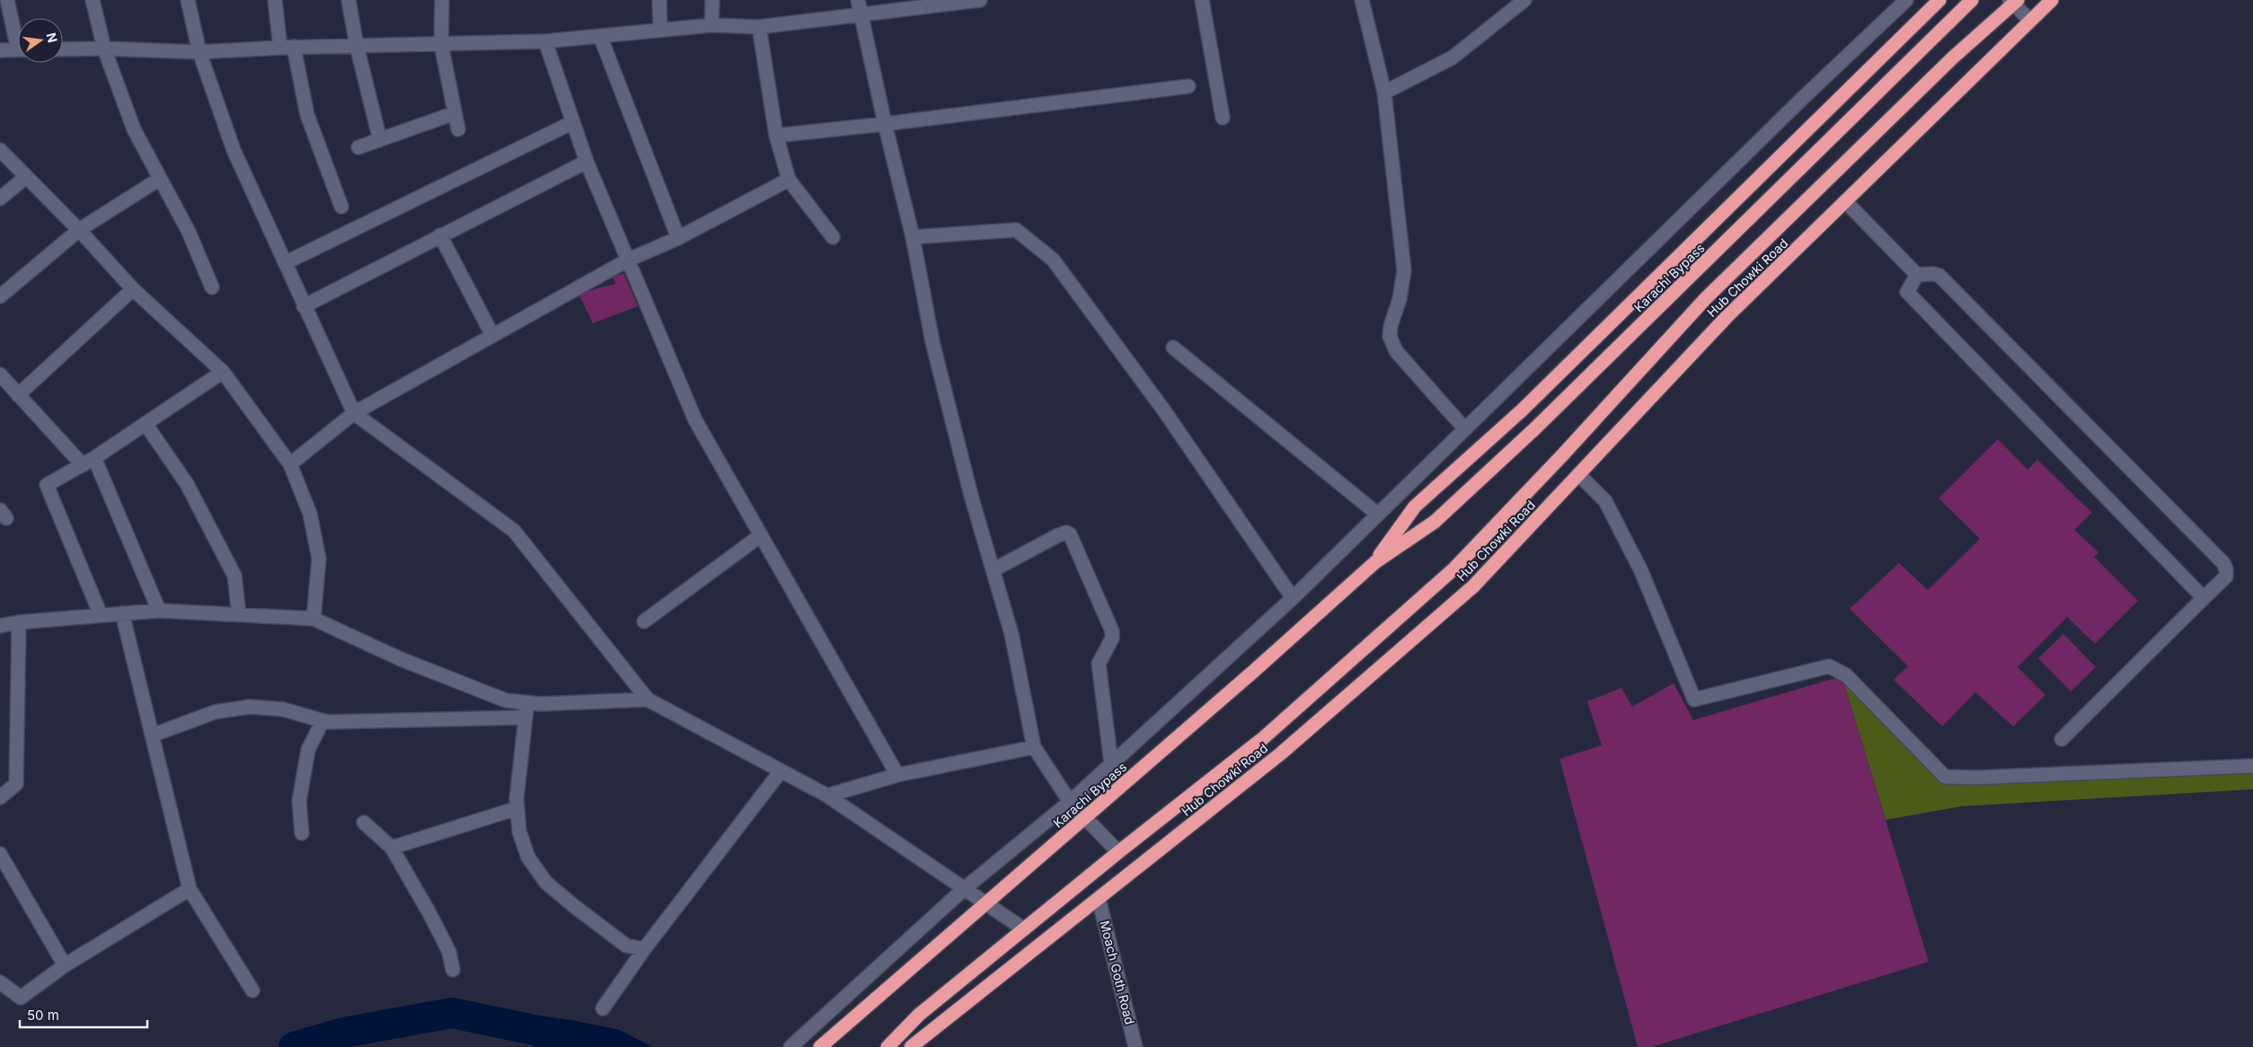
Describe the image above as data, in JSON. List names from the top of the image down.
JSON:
{
  "streets": {
    "highway": ["Karachi Bypass", "Hub Chowki Road"],
    "street": ["Moach Goth Road"]
  },
  "crossings": [
    ["Hub Chowki Road", "Moach Goth Road"]
  ],
  "scale_bar": "50 m",
  "north": "right"
}
